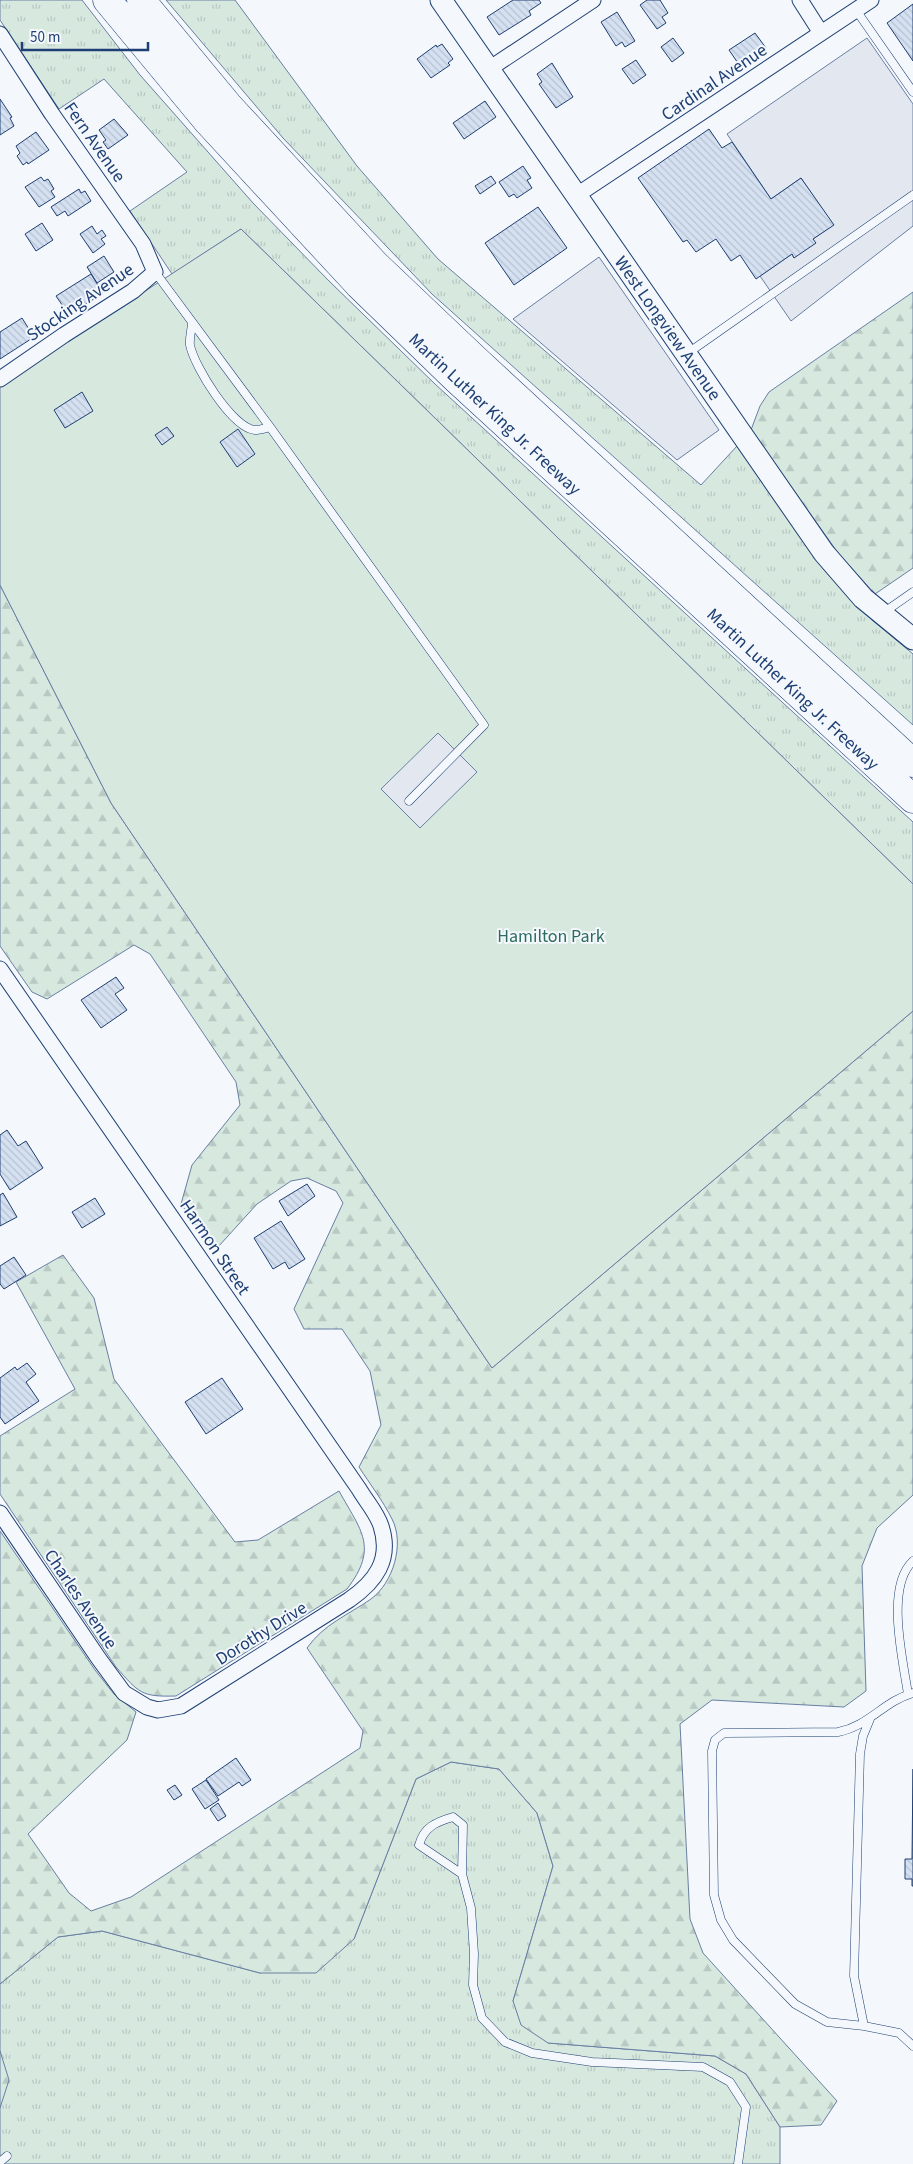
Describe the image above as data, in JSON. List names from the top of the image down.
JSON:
{
  "streets": {
    "highway": ["Martin Luther King Jr. Freeway"],
    "street": [
      "Cardinal Avenue",
      "Fern Avenue",
      "Stocking Avenue",
      "West Longview Avenue",
      "Harmon Street",
      "Charles Avenue",
      "Dorothy Drive"
    ]
  },
  "crossings": [
    ["Cardinal Avenue", "West Longview Avenue"],
    ["Fern Avenue", "Stocking Avenue"],
    ["Harmon Street", "Dorothy Drive"],
    ["Charles Avenue", "Dorothy Drive"]
  ],
  "parks": ["Hamilton Park"],
  "scale_bar": "50 m"
}
